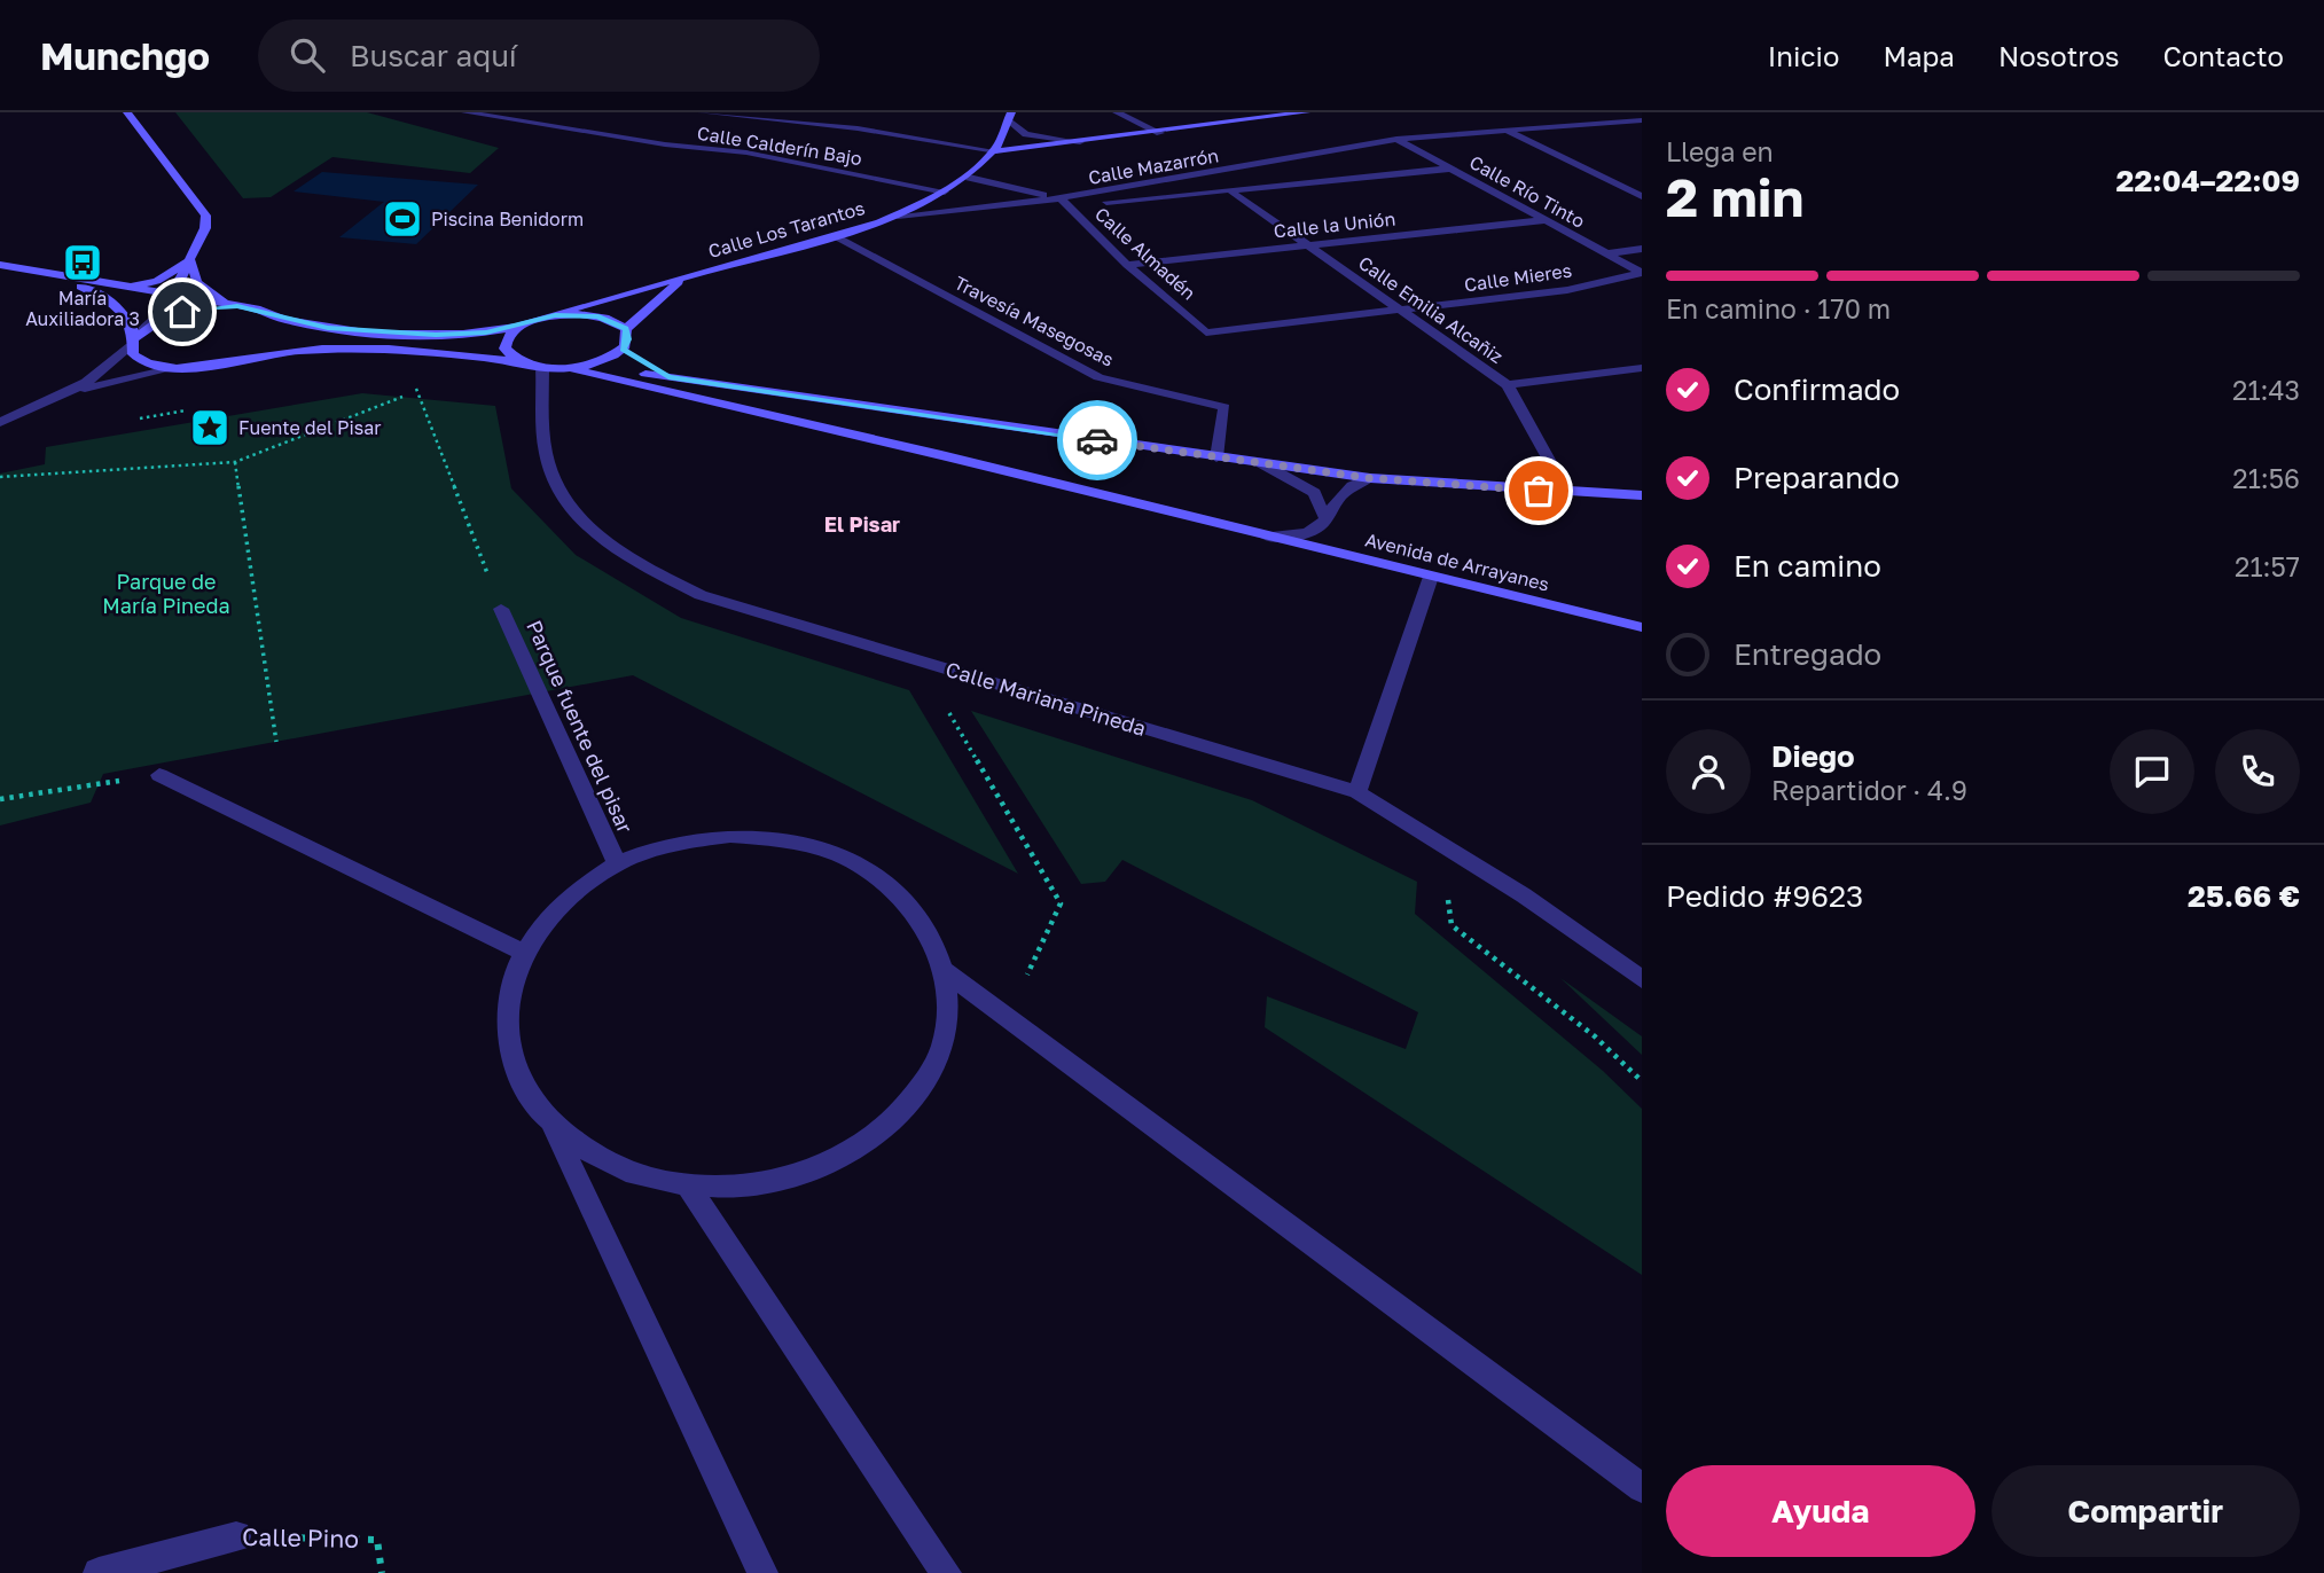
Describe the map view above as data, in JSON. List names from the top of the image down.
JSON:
{
  "streets": {
    "street": [
      "Calle Calderín Bajo",
      "Calle Mazarrón",
      "Calle Río Tinto",
      "Calle la Unión",
      "Calle Los Tarantos",
      "Calle Almadén",
      "Calle Mieres",
      "Calle Emilia Alcañiz",
      "Travesía Masegosas",
      "Avenida de Arrayanes",
      "Calle Mariana Pineda",
      "Parque fuente del pisar",
      "Calle Pino"
    ]
  },
  "crossings": [
    ["Calle Calderín Bajo", "Calle Los Tarantos"],
    ["Calle Mazarrón", "Calle Río Tinto"],
    ["Calle Mazarrón", "Calle Los Tarantos"],
    ["Calle Mazarrón", "Calle Almadén"],
    ["Calle Mazarrón", "Calle Emilia Alcañiz"],
    ["Calle Río Tinto", "Calle la Unión"],
    ["Calle Río Tinto", "Calle Mieres"],
    ["Calle la Unión", "Calle Almadén"],
    ["Calle la Unión", "Calle Emilia Alcañiz"],
    ["Calle Los Tarantos", "Calle Almadén"],
    ["Calle Los Tarantos", "Travesía Masegosas"],
    ["Calle Almadén", "Calle Mieres"],
    ["Calle Mieres", "Calle Emilia Alcañiz"]
  ],
  "districts": ["El Pisar"],
  "parks": ["Parque de María Pineda"],
  "places": {
    "sports": ["Piscina Benidorm"],
    "bus stop": ["María Auxiliadora 3"],
    "place": ["Fuente del Pisar"]
  },
  "page": {
    "header": "Munchgo",
    "search": "Buscar aquí",
    "nav": [
      "Inicio",
      "Mapa",
      "Nosotros",
      "Contacto"
    ],
    "heading": ["2 min", "Llega en", "22:04–22:09"],
    "panel": [
      "Diego",
      "Repartidor · 4.9",
      "Pedido #9623",
      "25.66 €"
    ],
    "bar": "En camino · 170 m",
    "list": [
      ["Confirmado", "21:43"],
      ["Preparando", "21:56"],
      ["En camino", "21:57"],
      "Entregado"
    ],
    "buttons": ["Ayuda", "Compartir"]
  }
}
